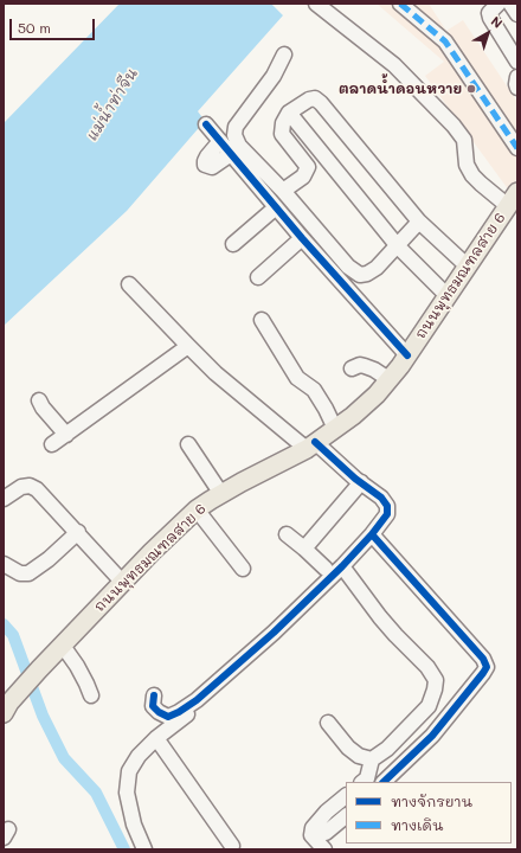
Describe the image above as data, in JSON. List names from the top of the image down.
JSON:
{
  "streets": {
    "main road": ["ถนนพุทธมณฑลสาย 6"]
  },
  "water": ["แม่น้ำท่าจีน"],
  "places": ["ตลาดน้ำดอนหวาย"],
  "legend": ["ทางจักรยาน", "ทางเดิน"],
  "scale_bar": "50 m",
  "north": "top right"
}
